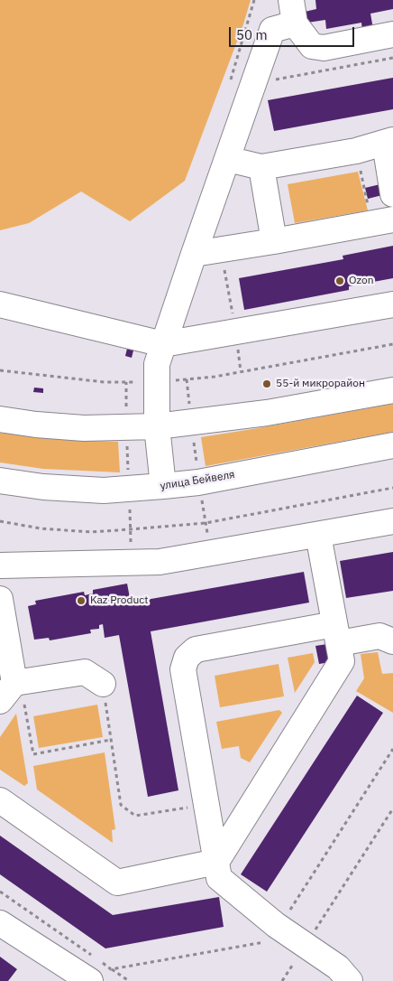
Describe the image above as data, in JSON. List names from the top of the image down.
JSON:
{
  "streets": {
    "main road": ["улица Бейвеля"]
  },
  "places": ["Ozon", "55-й микрорайон", "Kaz Product"],
  "scale_bar": "50 m"
}
